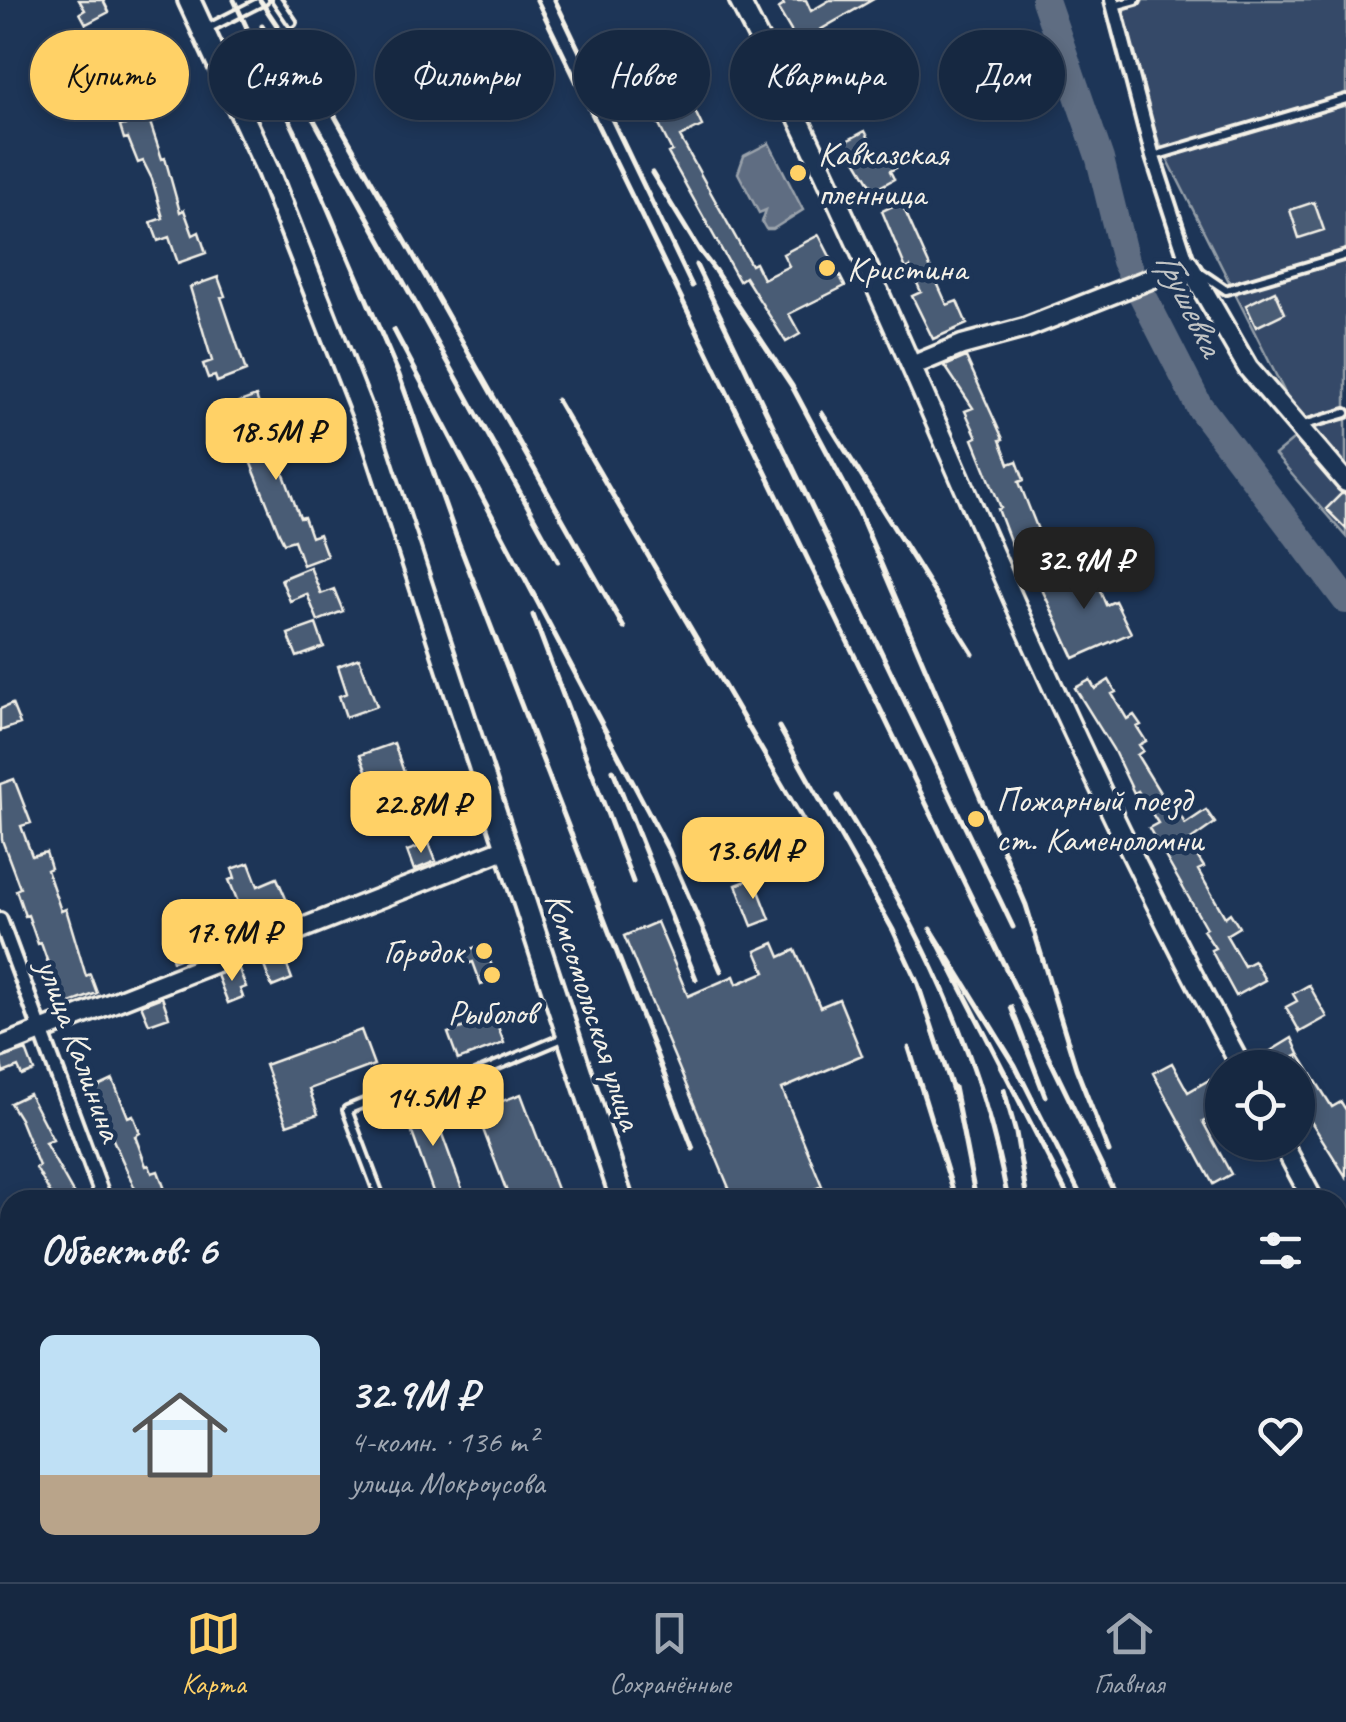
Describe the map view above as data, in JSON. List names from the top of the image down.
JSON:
{
  "streets": {
    "main road": ["Комсомольская улица"],
    "street": ["улица Калинина"]
  },
  "water": ["Грушевка"],
  "places": [
    "Кавказская пленница",
    "Кристина",
    "Пожарный поезд ст. Каменоломни",
    "Городок",
    "Рыболов"
  ],
  "page": {
    "chip": [
      "Купить",
      "Снять",
      "Фильтры",
      "Новое",
      "Квартира",
      "Дом"
    ],
    "price": [
      "18.5M ₽",
      "32.9M ₽",
      "22.8M ₽",
      "13.6M ₽",
      "17.9M ₽",
      "14.5M ₽"
    ],
    "heading": "Объектов: 6",
    "list": [
      {
        "name": "32.9M ₽",
        "note": "4-комн. · 136 m² · улица Мокроусова"
      }
    ],
    "tabs": ["Карта", "Сохранённые", "Главная"]
  }
}
